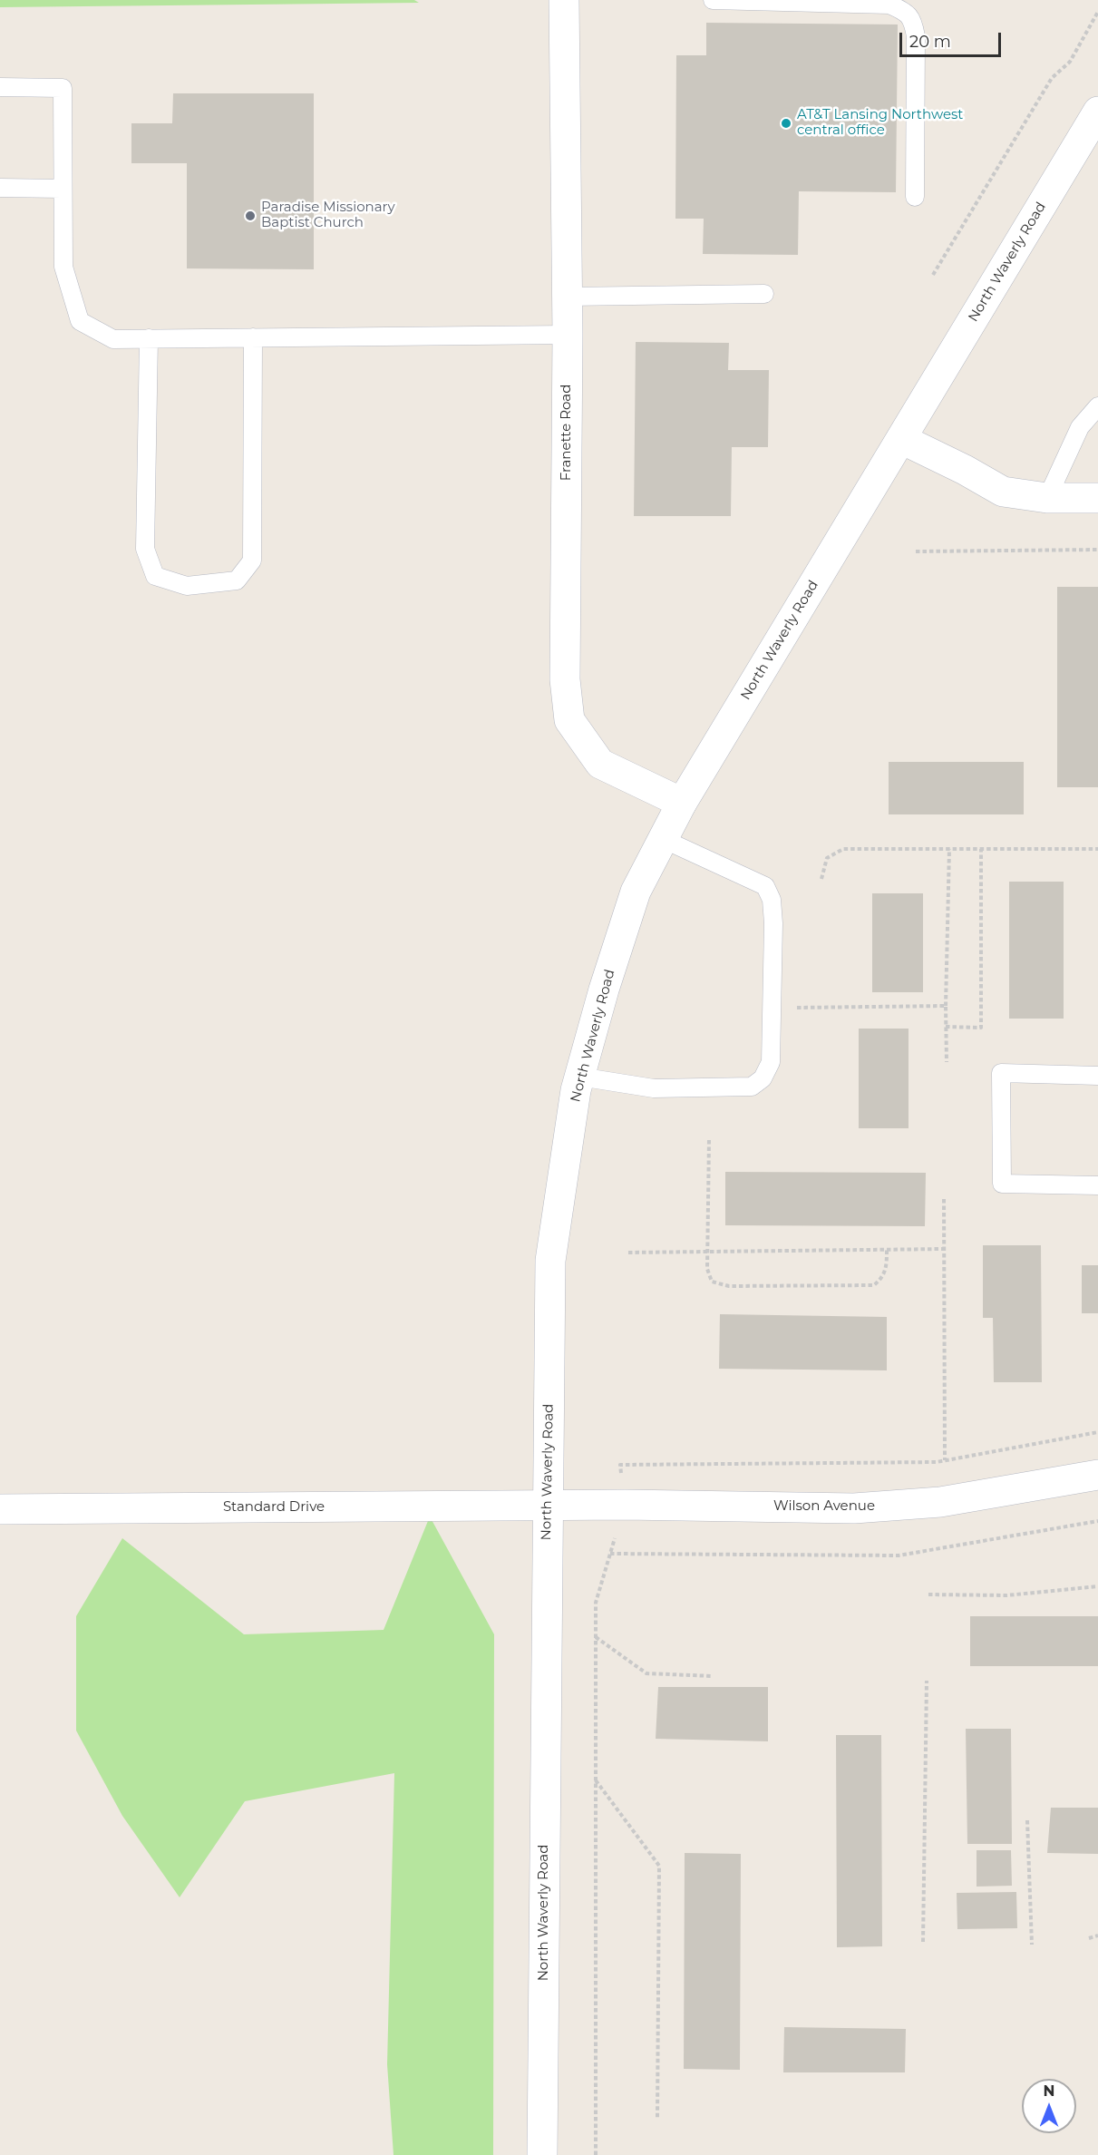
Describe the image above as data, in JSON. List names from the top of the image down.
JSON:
{
  "streets": {
    "street": [
      "North Waverly Road",
      "Franette Road",
      "Wilson Avenue",
      "Standard Drive"
    ]
  },
  "crossings": [
    ["North Waverly Road", "Franette Road"],
    ["North Waverly Road", "Wilson Avenue"],
    ["North Waverly Road", "Standard Drive"],
    ["Wilson Avenue", "Standard Drive"]
  ],
  "places": ["AT&T Lansing Northwest central office", "Paradise Missionary Baptist Church"],
  "scale_bar": "20 m",
  "north": "top"
}
